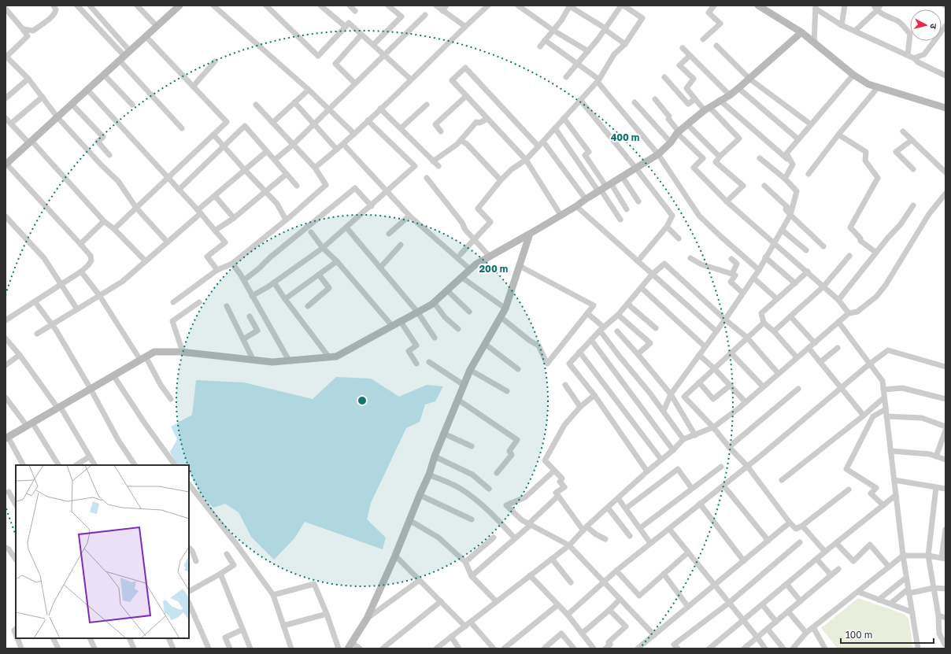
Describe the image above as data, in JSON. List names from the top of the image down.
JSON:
{
  "scale_bar": "100 m",
  "north": "right",
  "rings": ["400 m", "200 m"]
}
